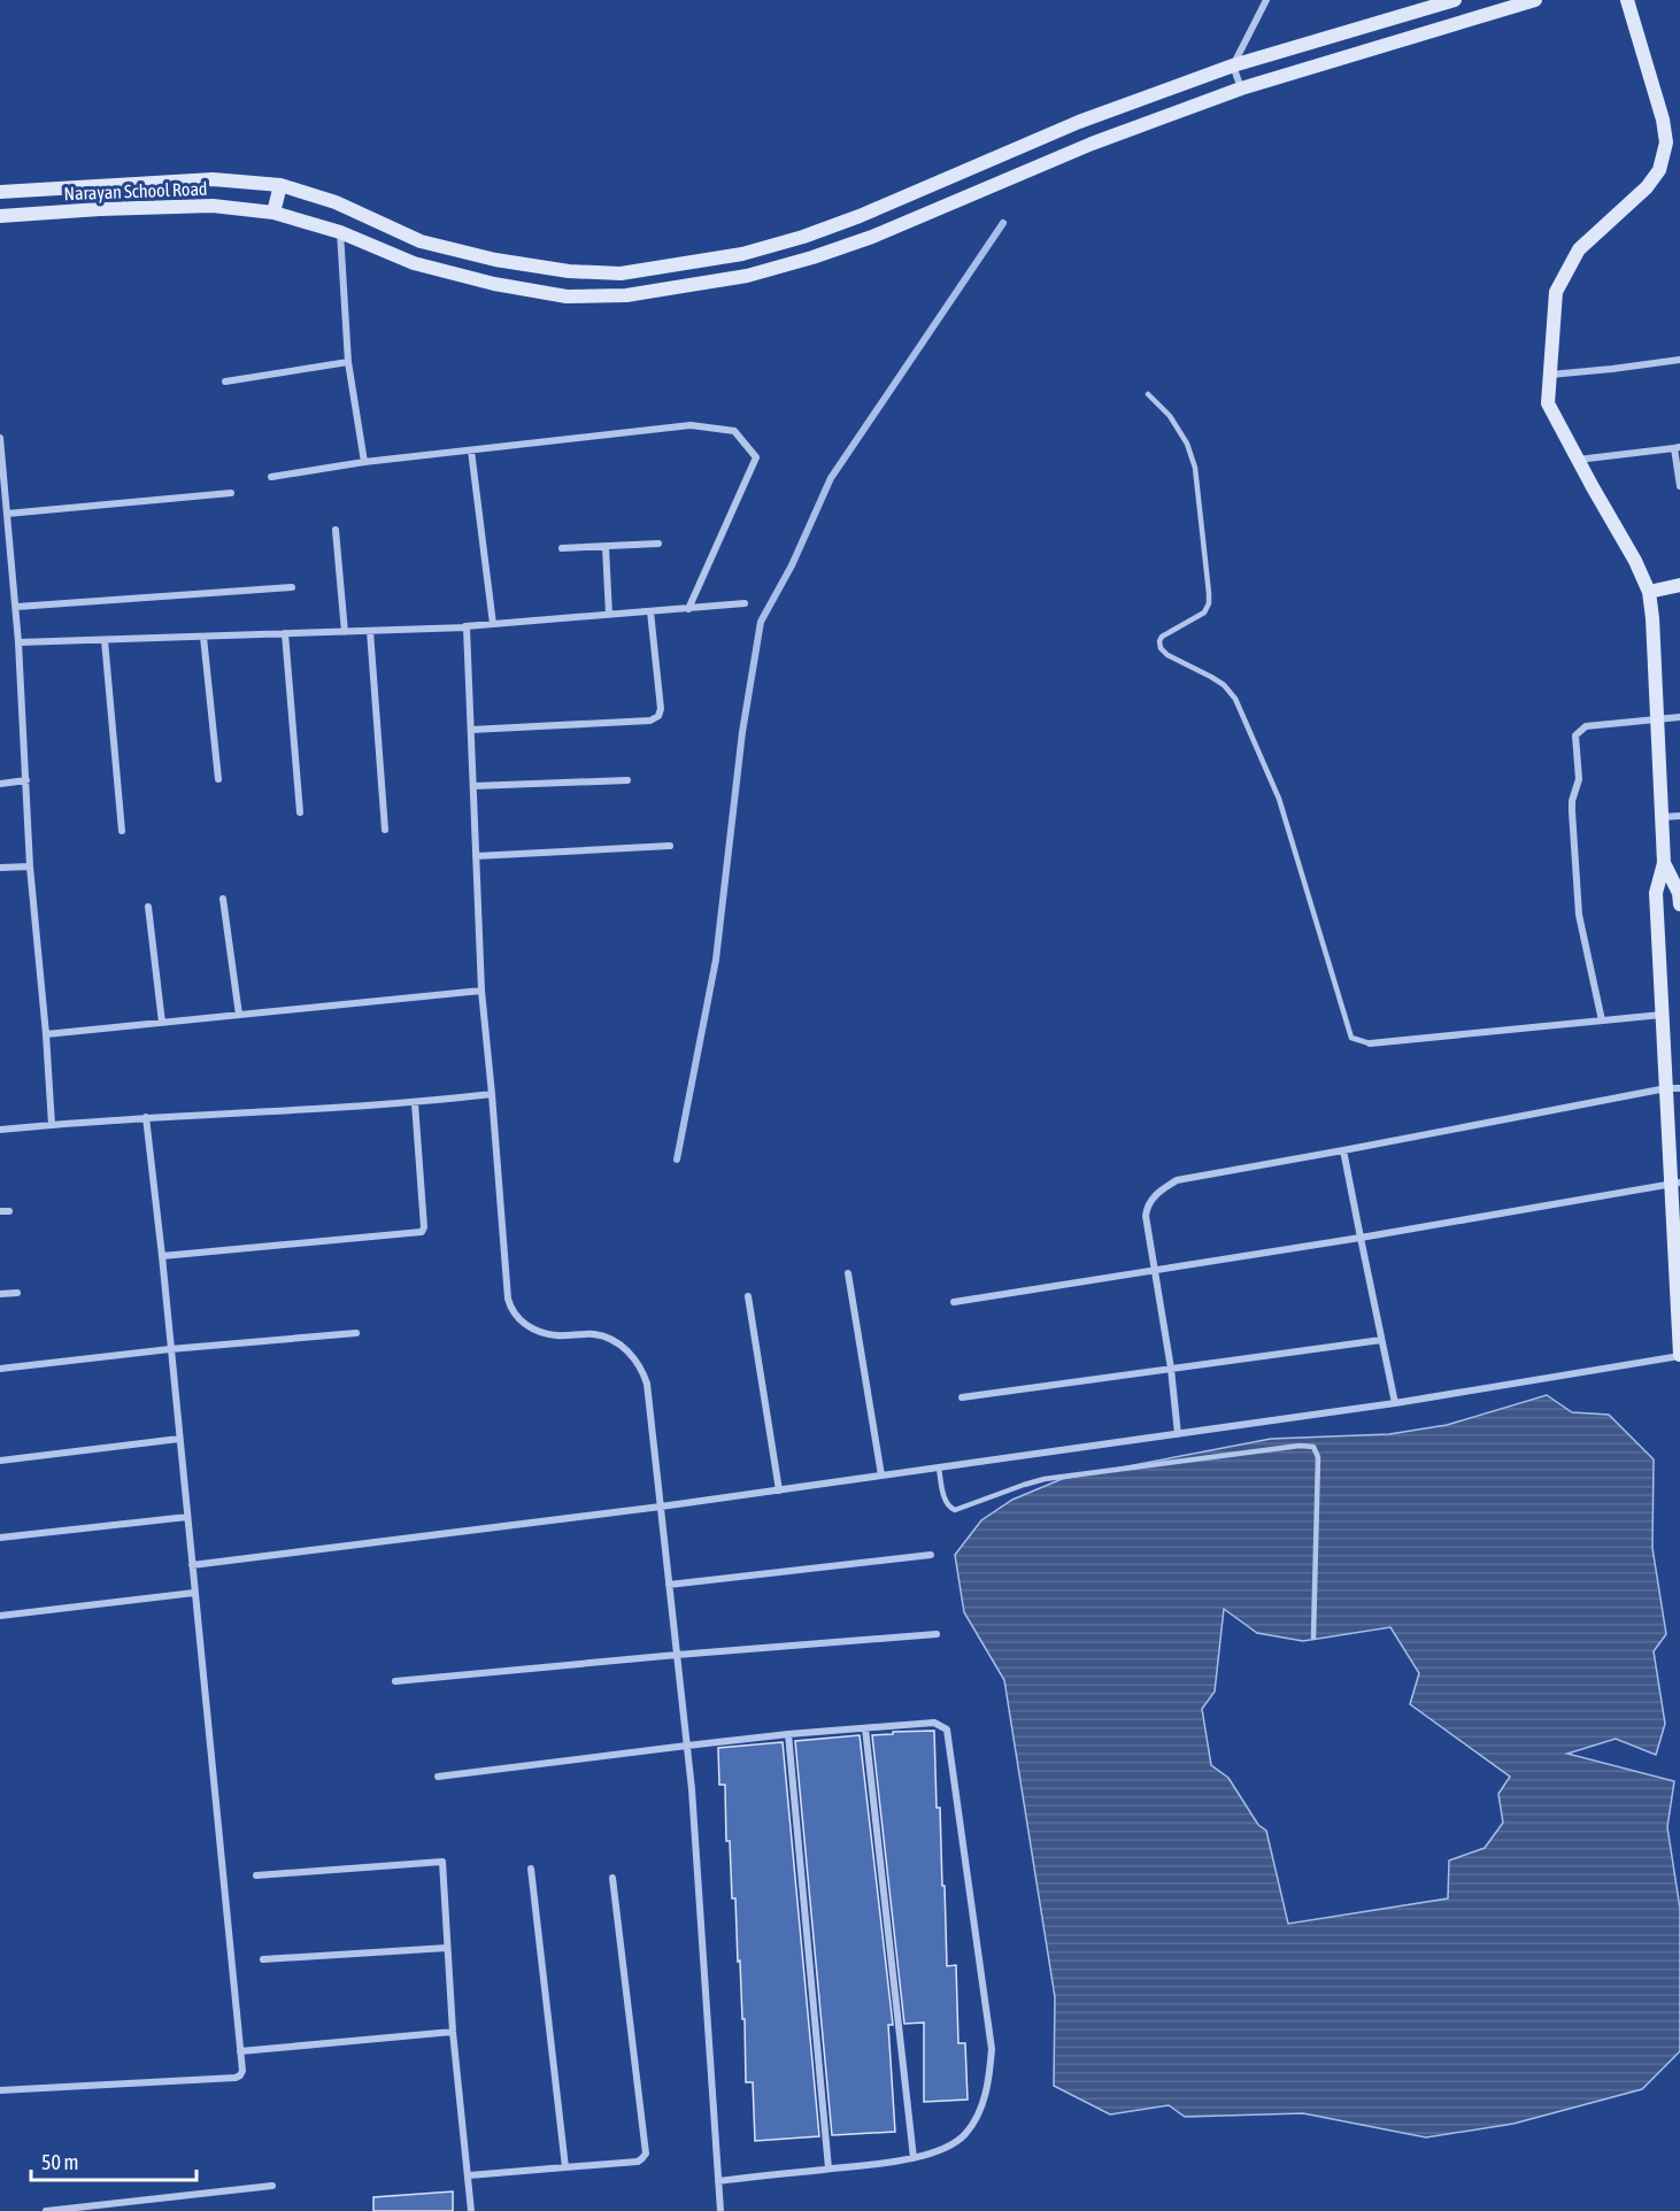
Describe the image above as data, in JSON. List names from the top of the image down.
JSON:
{
  "streets": {
    "street": ["Narayan School Road"]
  },
  "scale_bar": "50 m"
}
